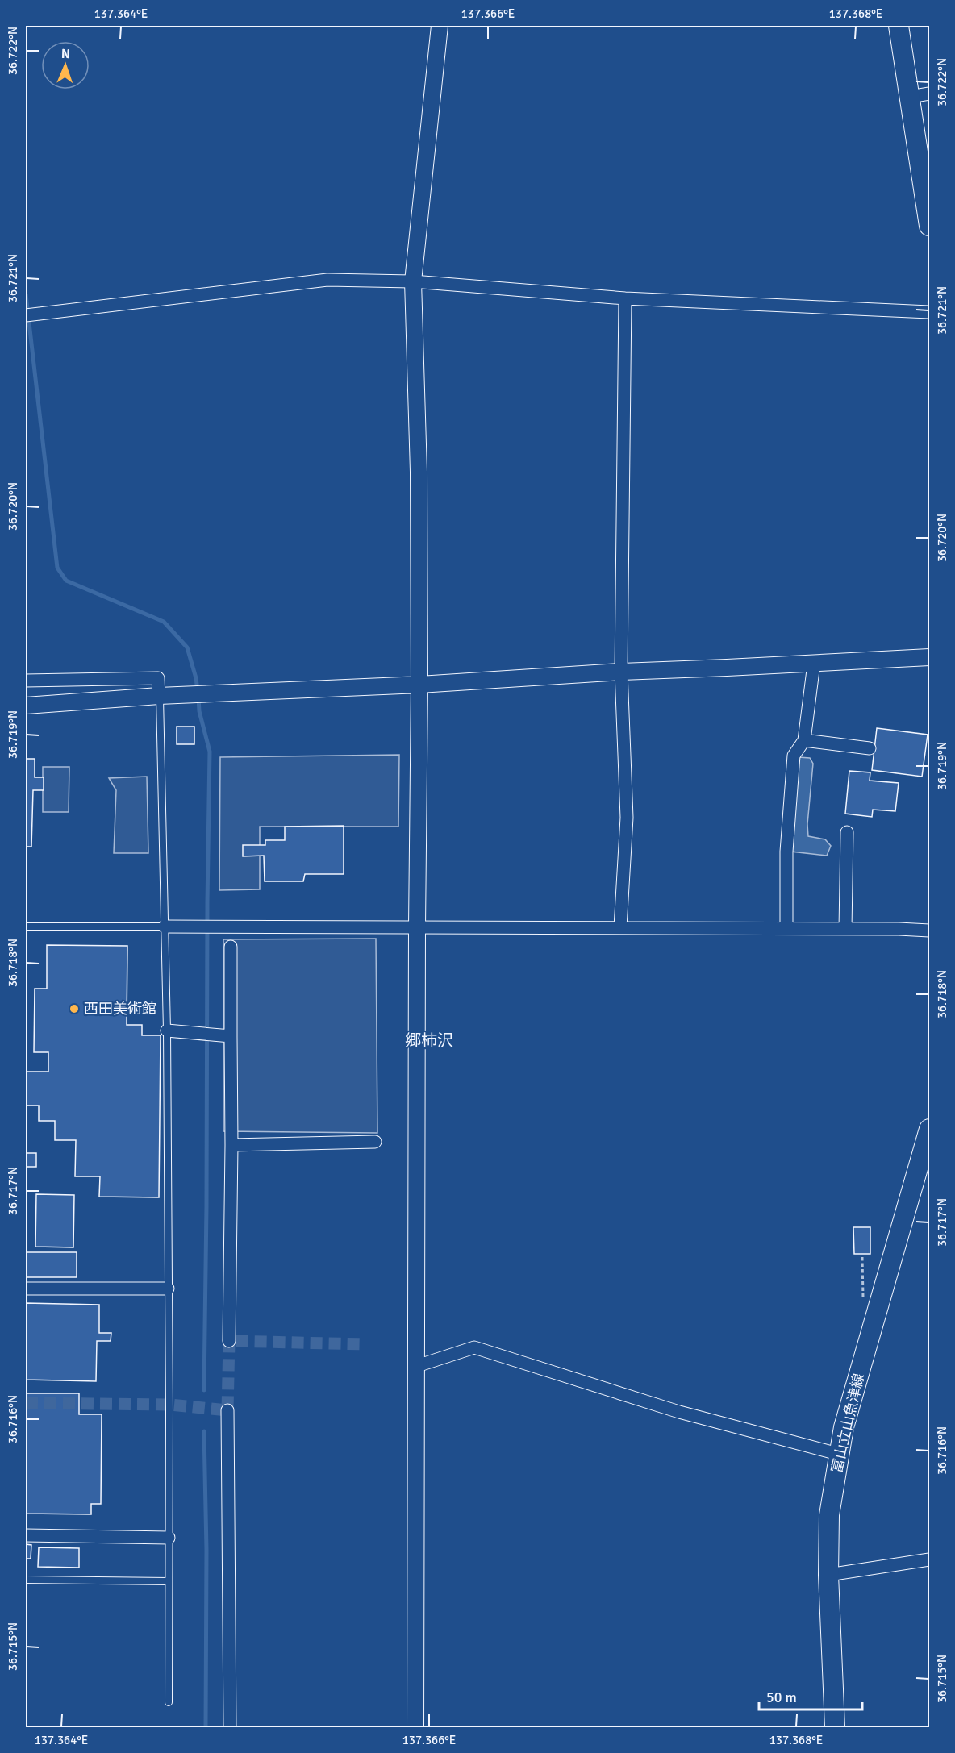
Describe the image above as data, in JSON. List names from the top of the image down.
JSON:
{
  "streets": {
    "main road": ["富山立山魚津線"]
  },
  "districts": ["郷柿沢"],
  "places": ["西田美術館"],
  "scale_bar": "50 m",
  "north": "top",
  "coordinates": [
    "137.364°E",
    "137.366°E",
    "137.368°E",
    "36.722°N",
    "36.721°N",
    "36.720°N",
    "36.719°N",
    "36.718°N",
    "36.717°N",
    "36.716°N",
    "36.715°N"
  ]
}
